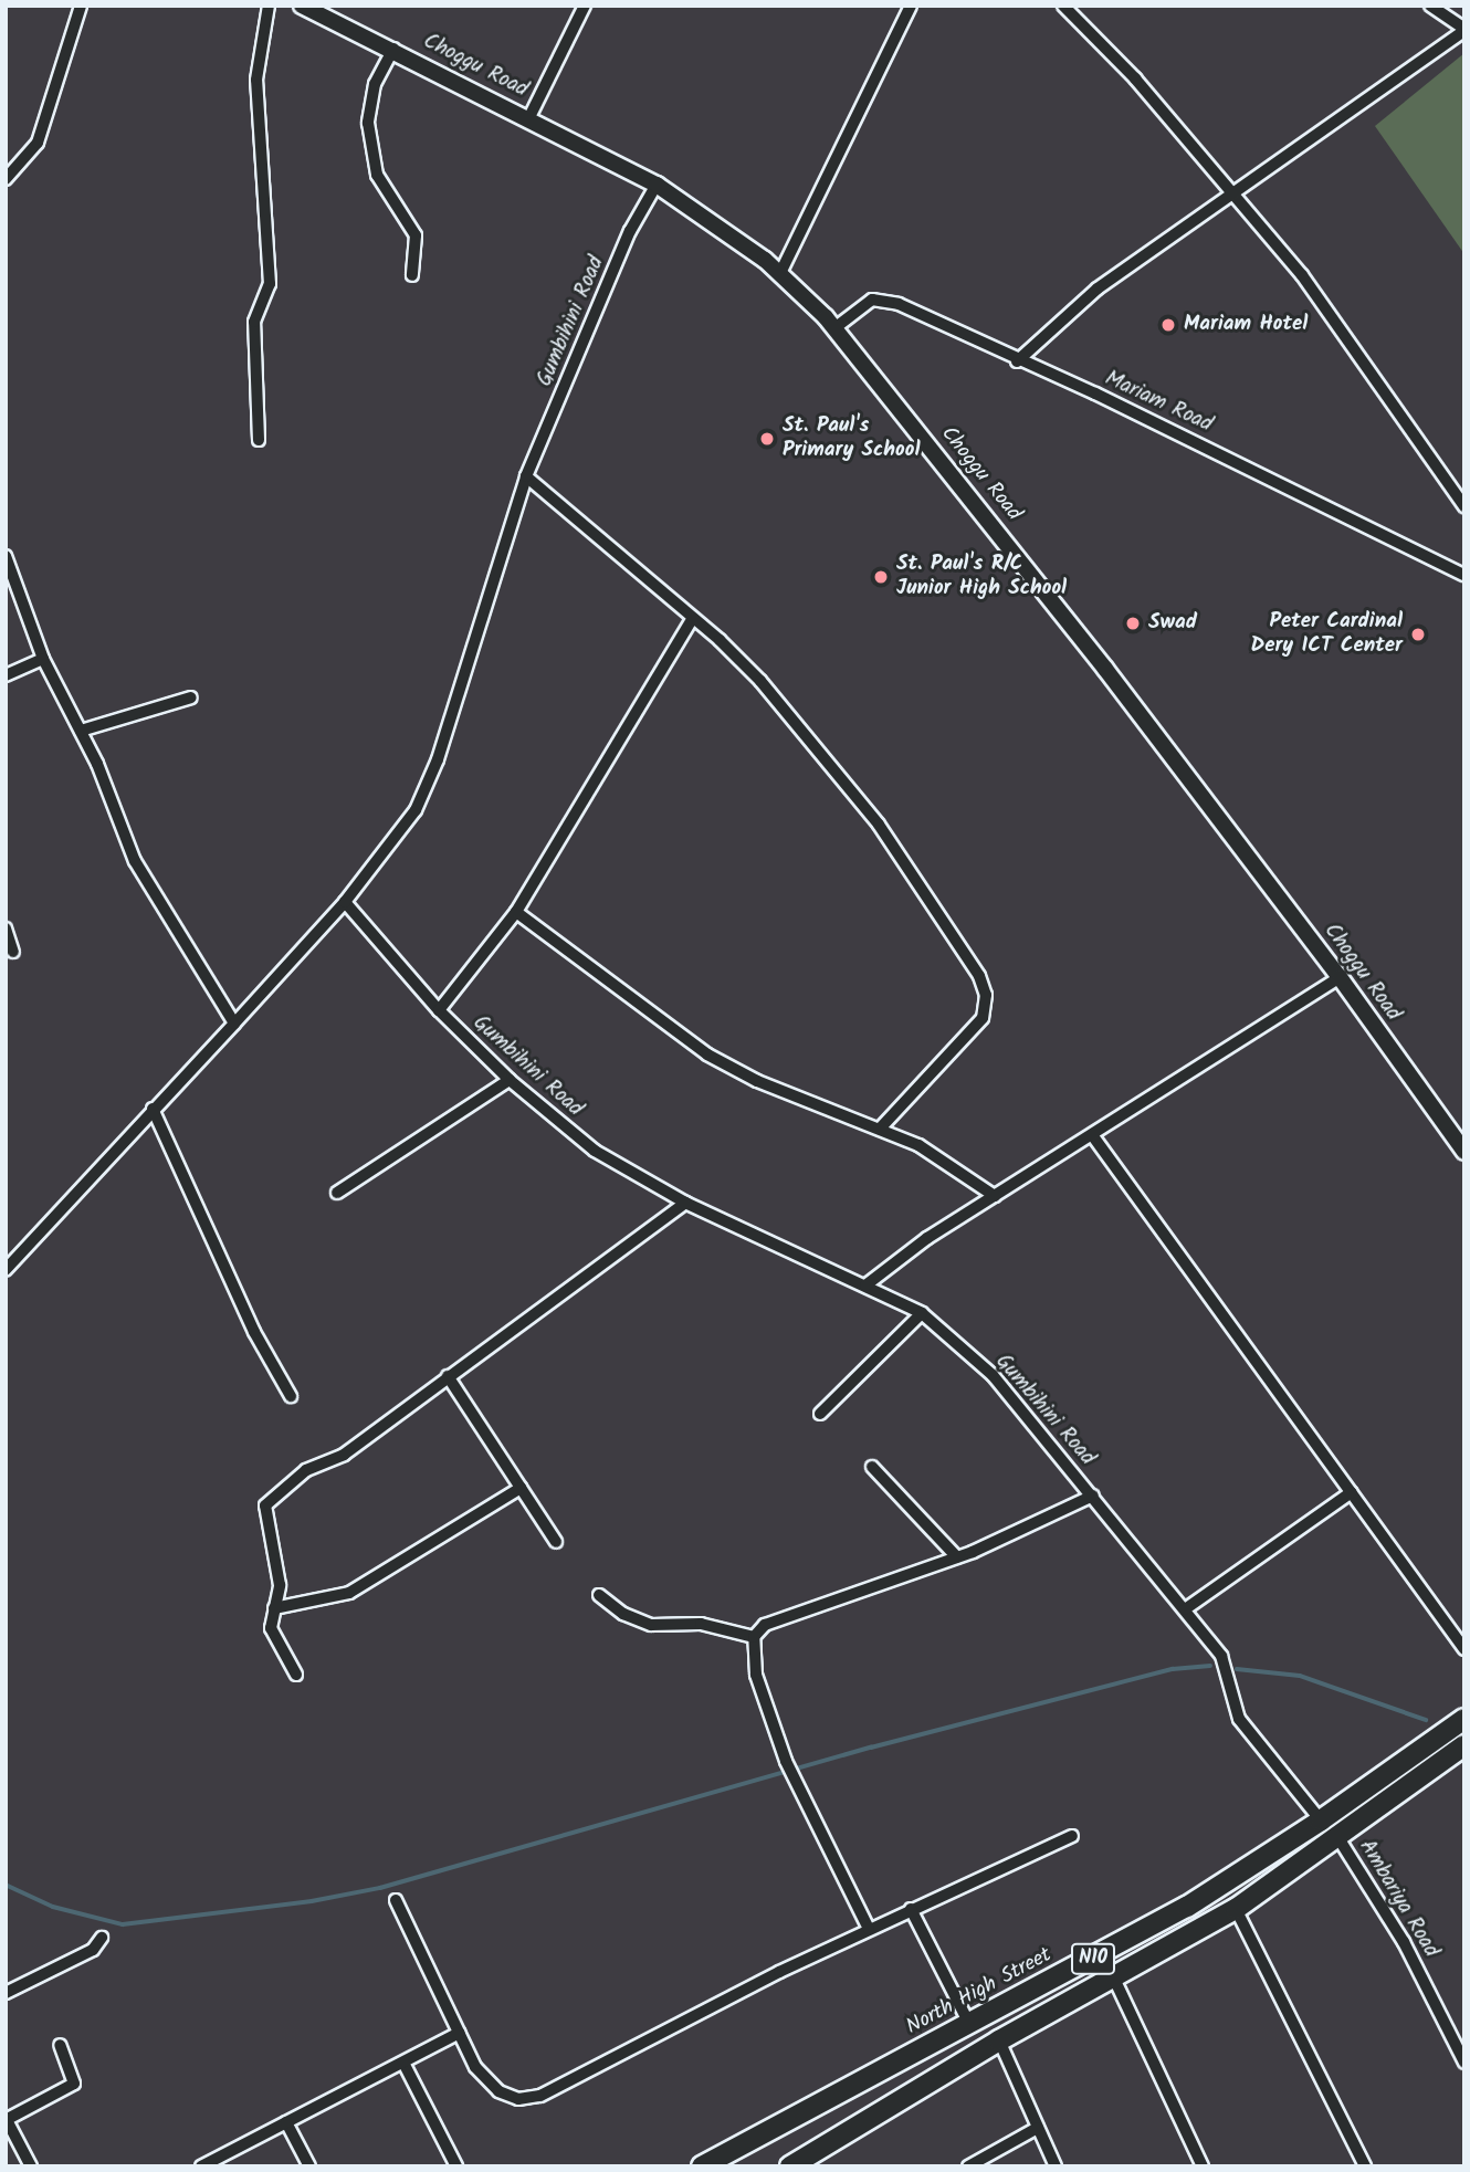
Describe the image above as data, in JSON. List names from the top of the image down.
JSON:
{
  "streets": {
    "highway": ["N10", "North High Street"],
    "main road": ["Choggu Road"],
    "street": ["Gumbihini Road", "Mariam Road", "Ambariya Road"]
  },
  "crossings": [
    ["Choggu Road", "Gumbihini Road"],
    ["Choggu Road", "Mariam Road"],
    ["Gumbihini Road", "North High Street"],
    ["Ambariya Road", "N10"]
  ],
  "places": [
    "Mariam Hotel",
    "St. Paul's Primary School",
    "St. Paul's R/C Junior High School",
    "Swad",
    "Peter Cardinal Dery ICT Center"
  ]
}
